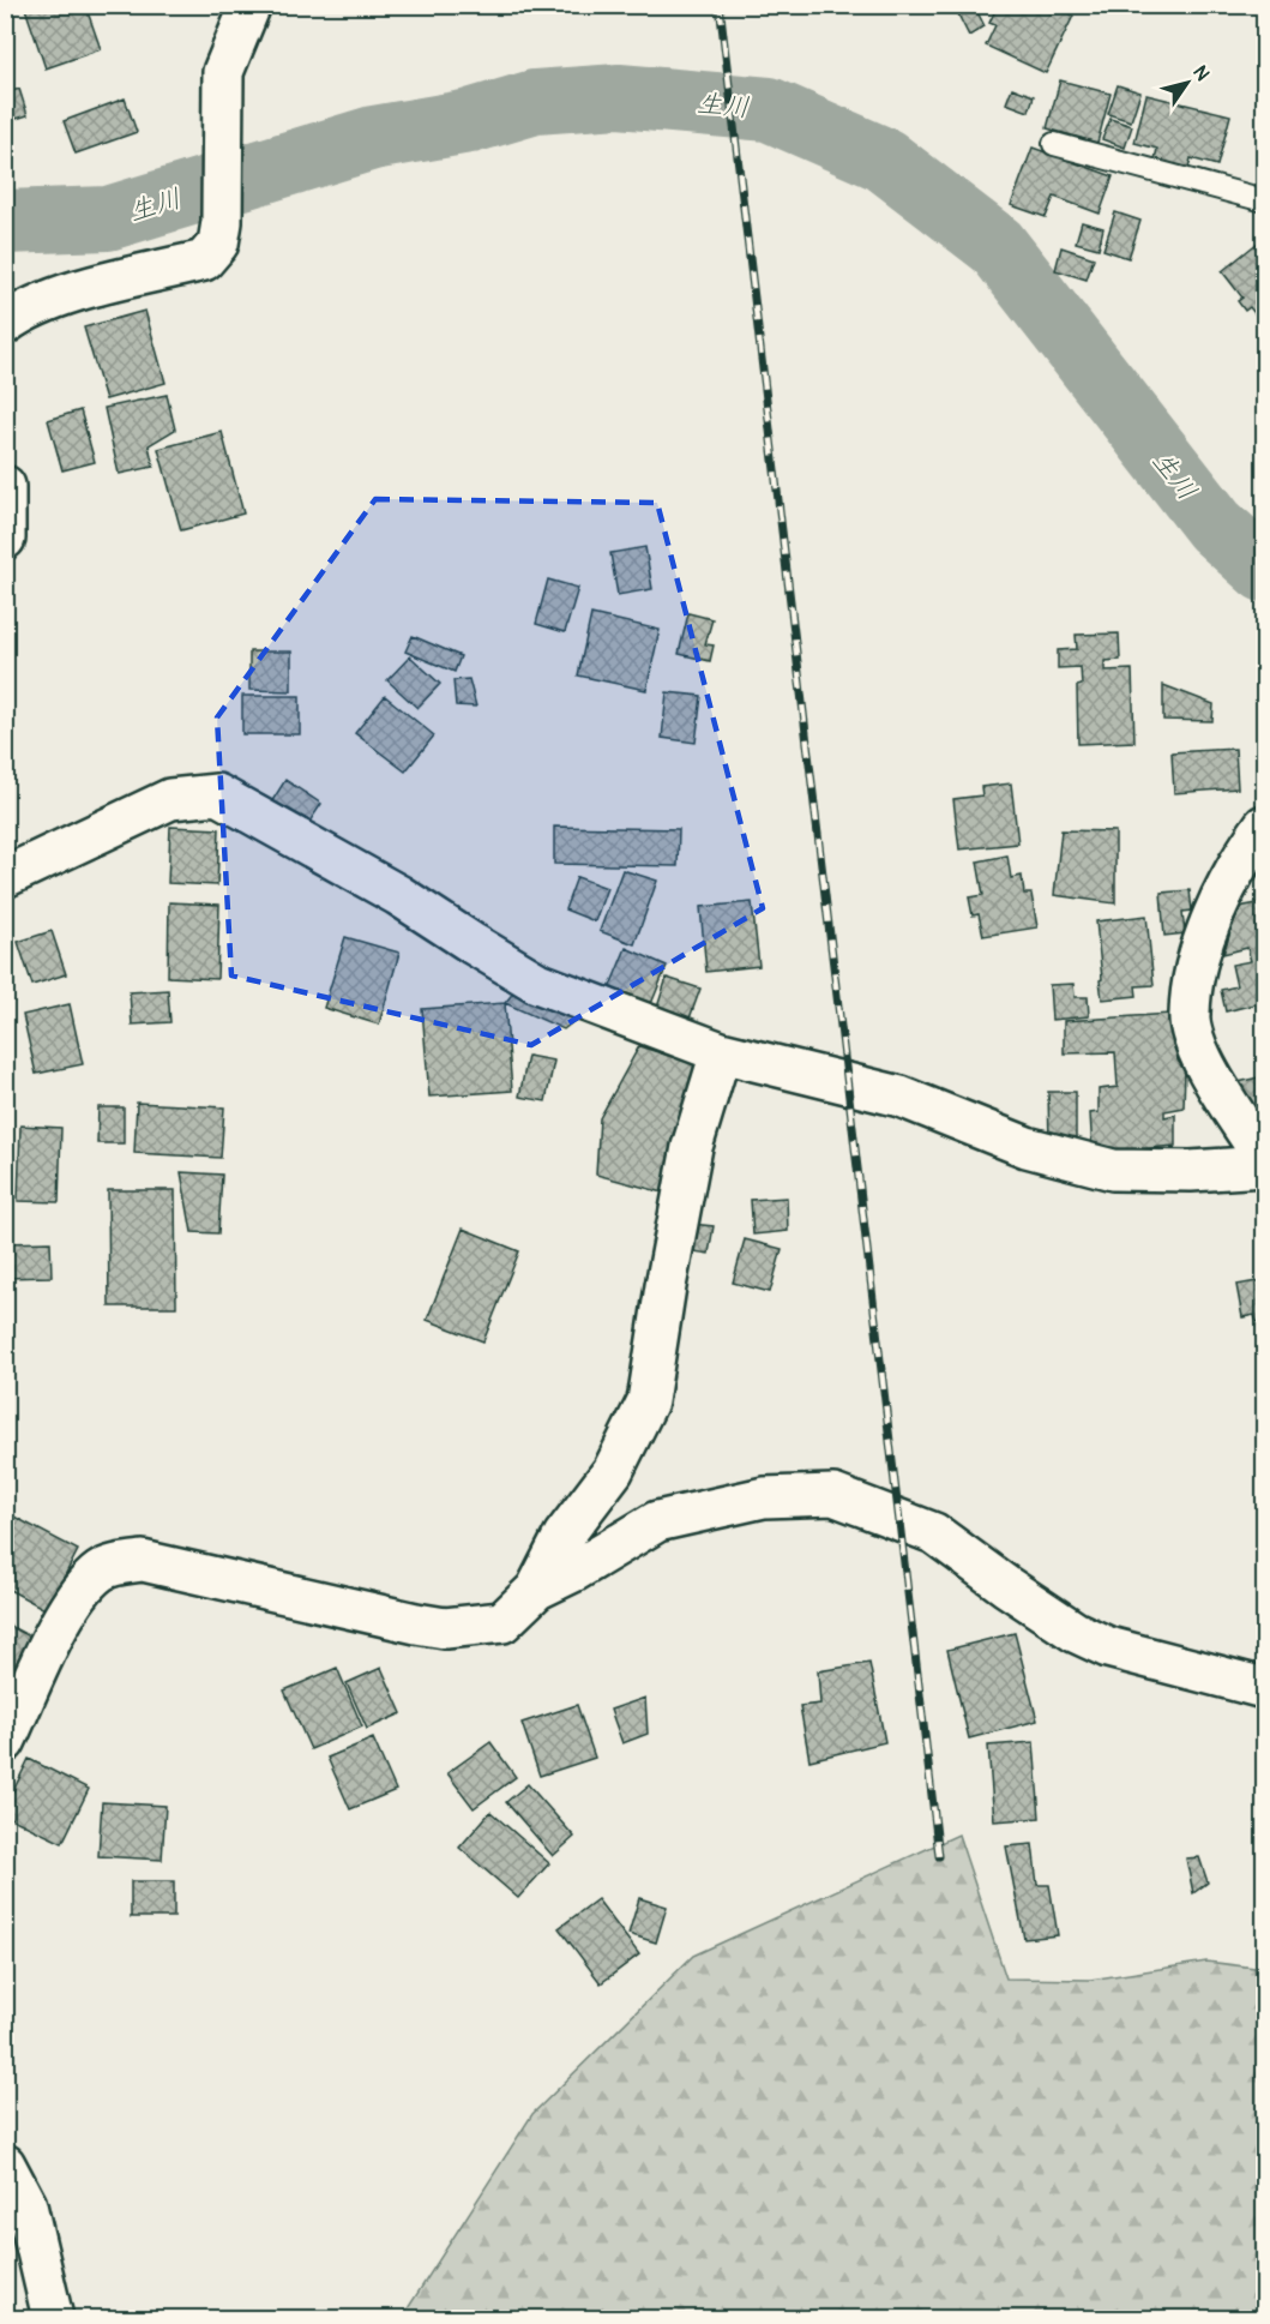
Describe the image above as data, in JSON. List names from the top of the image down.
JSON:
{
  "water": ["生川"],
  "north": "top right"
}
